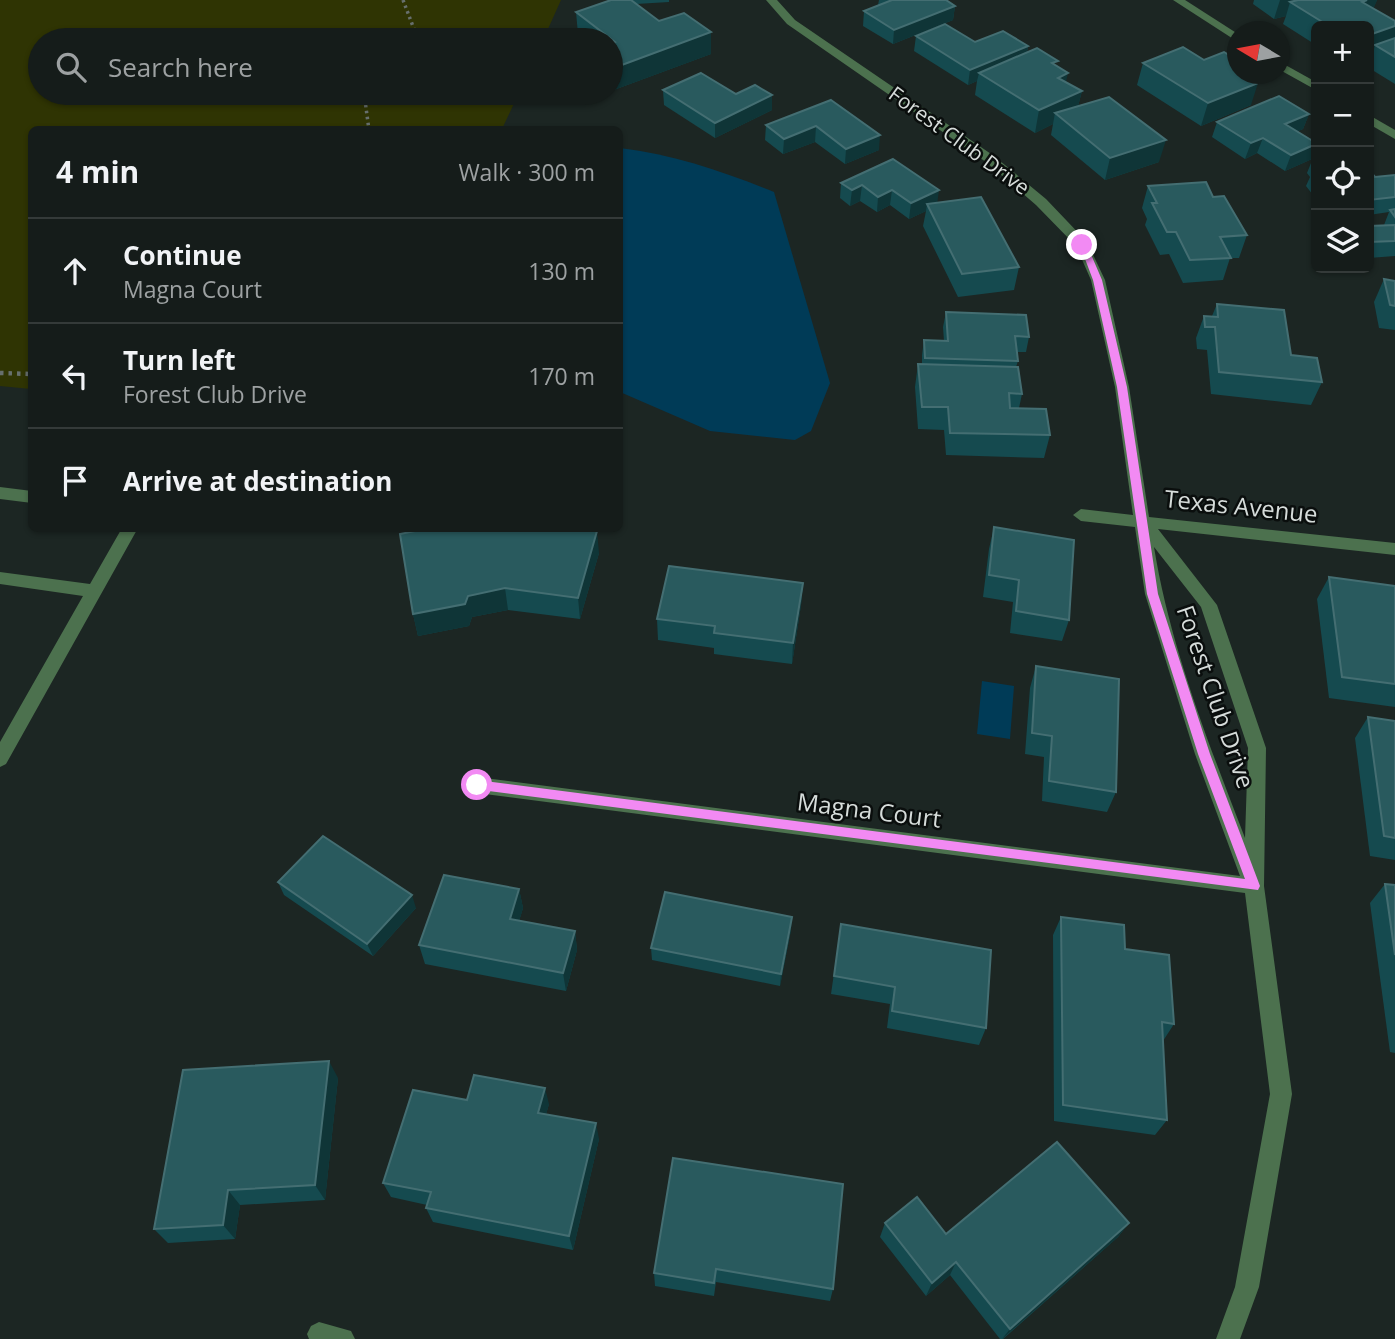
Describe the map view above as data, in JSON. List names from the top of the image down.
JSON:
{
  "streets": {
    "street": ["Forest Club Drive", "Texas Avenue", "Magna Court"]
  },
  "crossings": [
    ["Forest Club Drive", "Texas Avenue"],
    ["Forest Club Drive", "Magna Court"]
  ],
  "north": "left",
  "page": {
    "map_buttons": ["+", "−"],
    "search": "Search here",
    "heading": ["4 min", "Walk · 300 m"],
    "list": [
      ["Continue", "Magna Court", "130 m"],
      ["Turn left", "Forest Club Drive", "170 m"],
      "Arrive at destination"
    ]
  }
}
